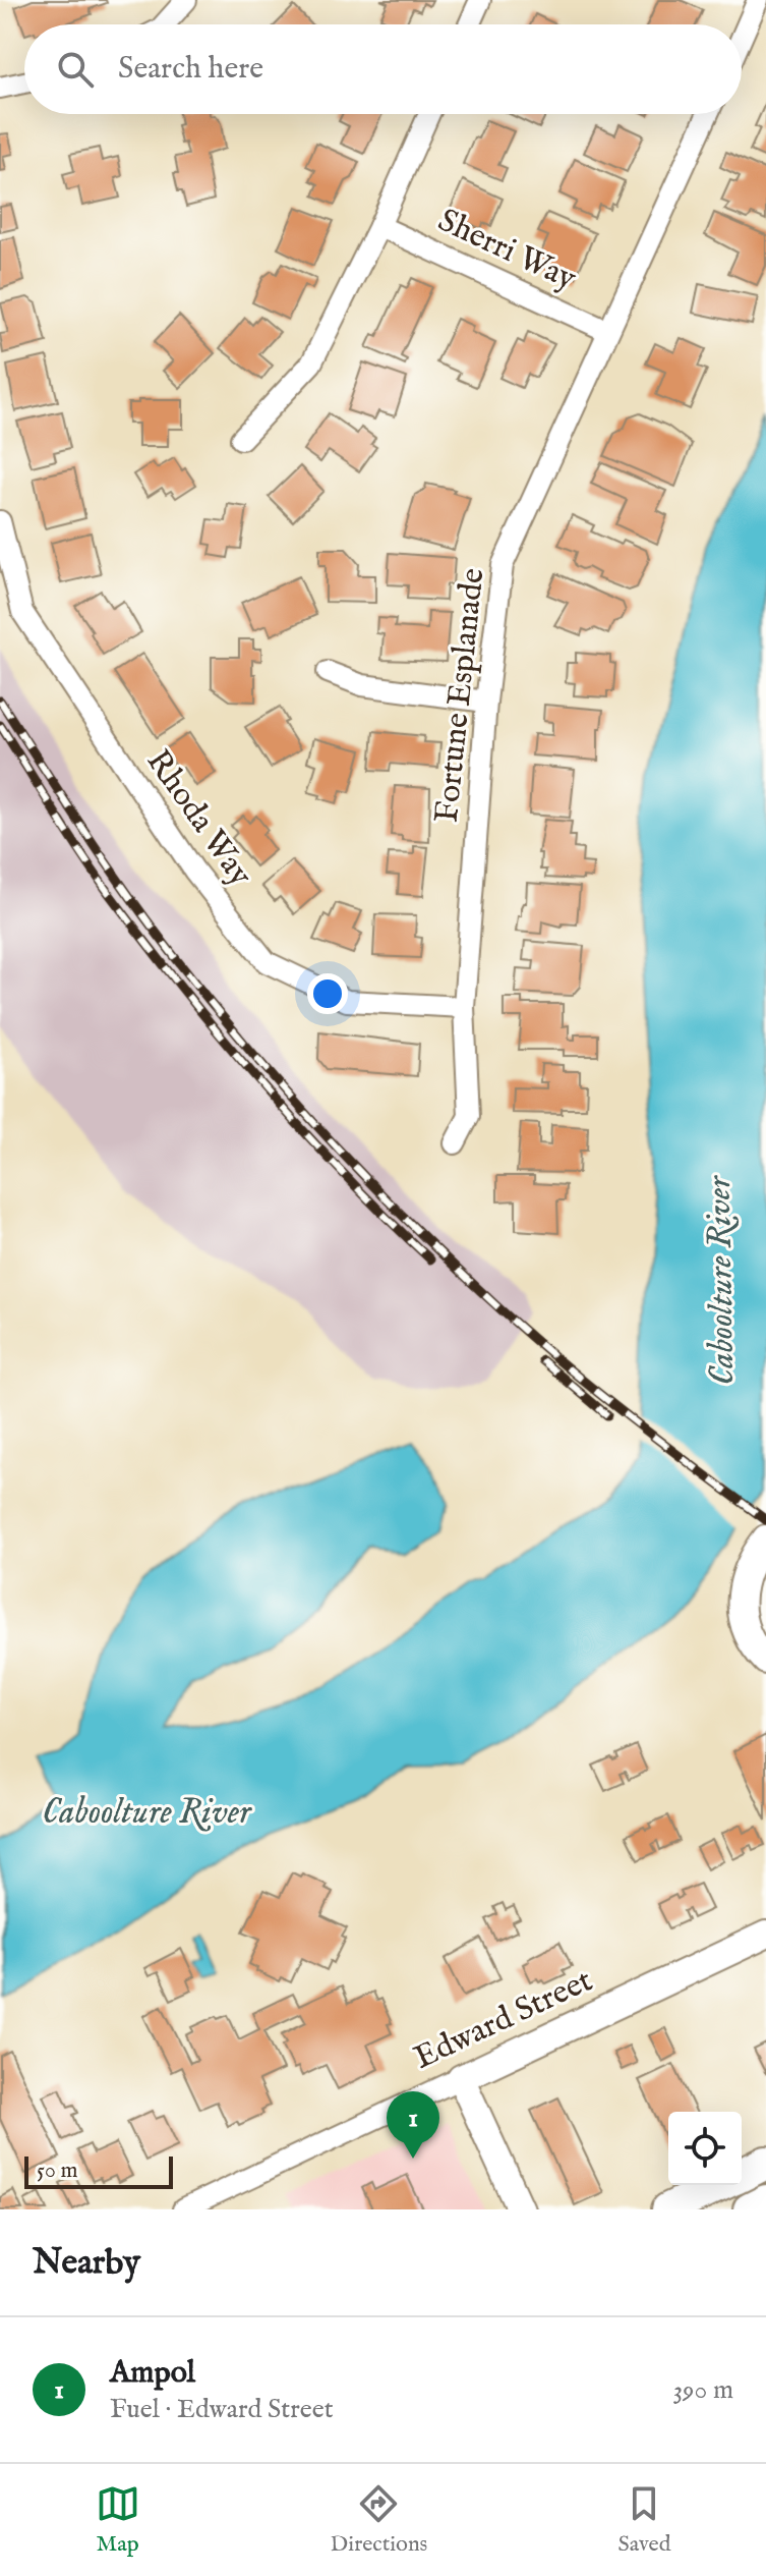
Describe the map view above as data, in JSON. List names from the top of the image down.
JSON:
{
  "streets": {
    "street": [
      "Sherri Way",
      "Fortune Esplanade",
      "Rhoda Way",
      "Edward Street"
    ]
  },
  "crossings": [
    ["Sherri Way", "Fortune Esplanade"],
    ["Fortune Esplanade", "Rhoda Way"]
  ],
  "water": ["Caboolture River"],
  "scale_bar": "50 m",
  "page": {
    "search": "Search here",
    "pins": "1",
    "scale": "50 m",
    "heading": "Nearby",
    "list": [
      {
        "mark": "1",
        "name": "Ampol",
        "note": "Fuel · Edward Street",
        "value": "390 m"
      }
    ],
    "nav": ["Map", "Directions", "Saved"]
  }
}
